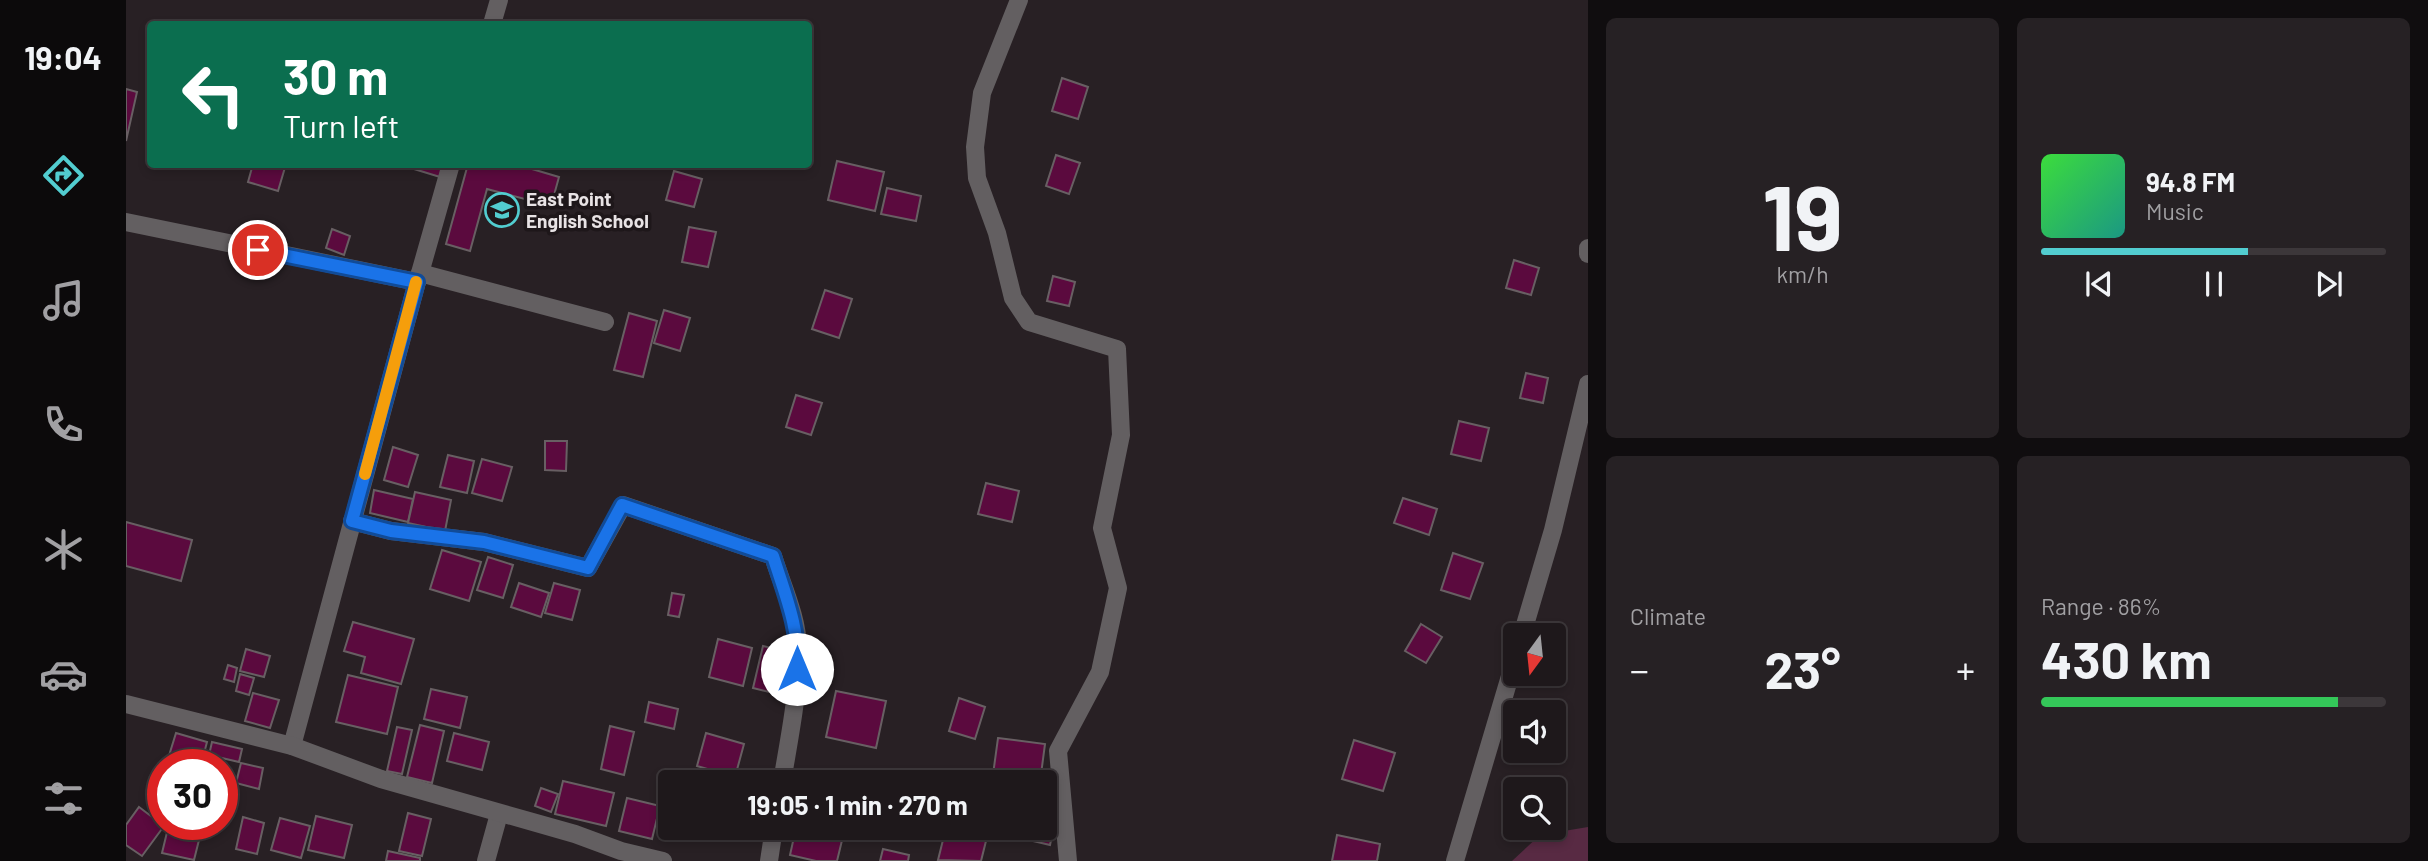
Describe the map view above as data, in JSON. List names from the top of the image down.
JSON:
{
  "places": {
    "school or university": ["East Point English School"]
  },
  "north": "bottom",
  "page": {
    "tabs": "19:04",
    "tile": [
      ["19", "km/h"],
      "Climate",
      ["Range · 86%", "430 km"]
    ],
    "turn": ["30 m", "Turn left"],
    "song": ["94.8 FM", "Music"],
    "heat": ["−", "23°", "+"],
    "limit": "30",
    "trip": "19:05 · 1 min · 270 m"
  }
}
